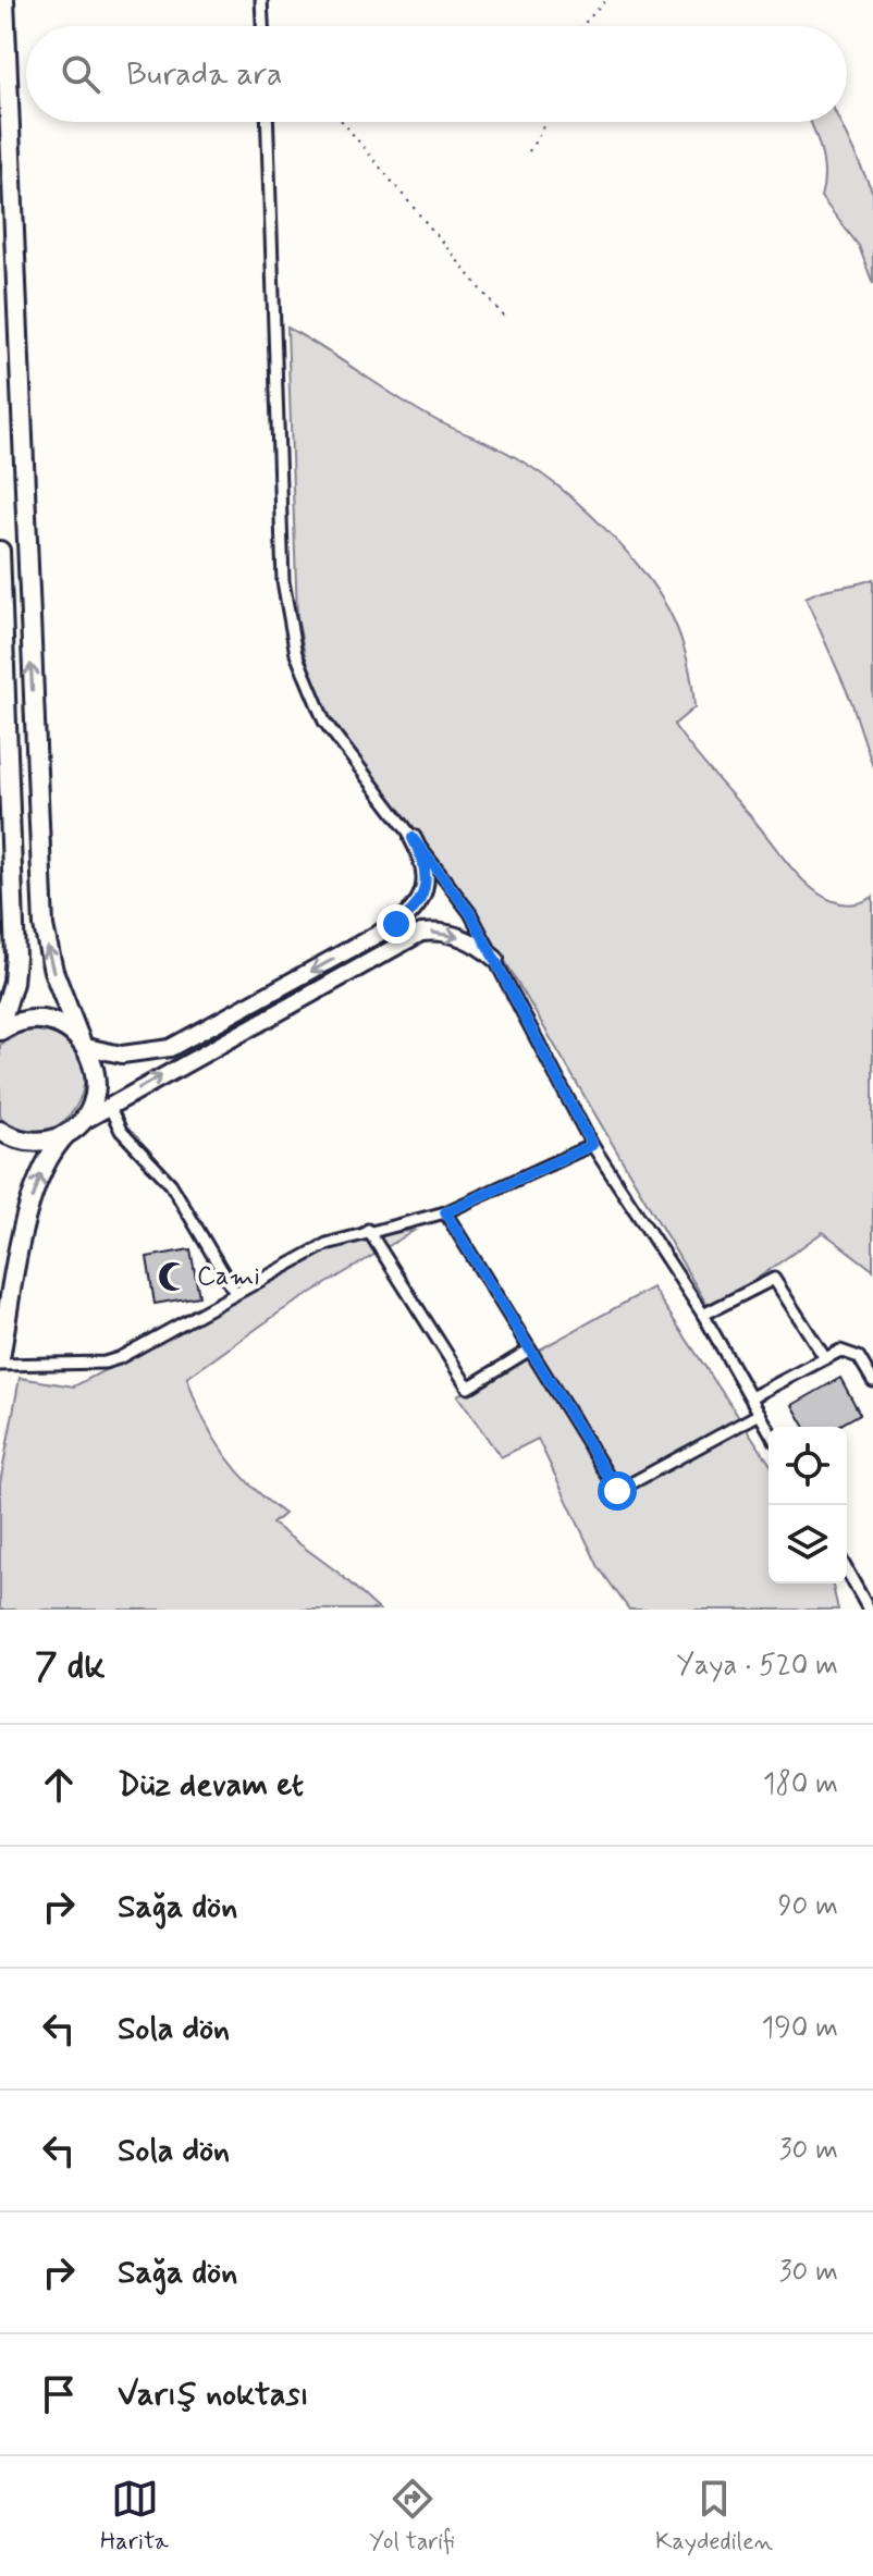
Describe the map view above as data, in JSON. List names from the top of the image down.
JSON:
{
  "places": {
    "mosque": ["Cami"]
  },
  "page": {
    "search": "Burada ara",
    "heading": ["7 dk", "Yaya · 520 m"],
    "list": [
      ["Düz devam et", "180 m"],
      ["Sağa dön", "90 m"],
      ["Sola dön", "190 m"],
      ["Sola dön", "30 m"],
      ["Sağa dön", "30 m"],
      "Varış noktası"
    ],
    "nav": ["Harita", "Yol tarifi", "Kaydedilen"]
  }
}
